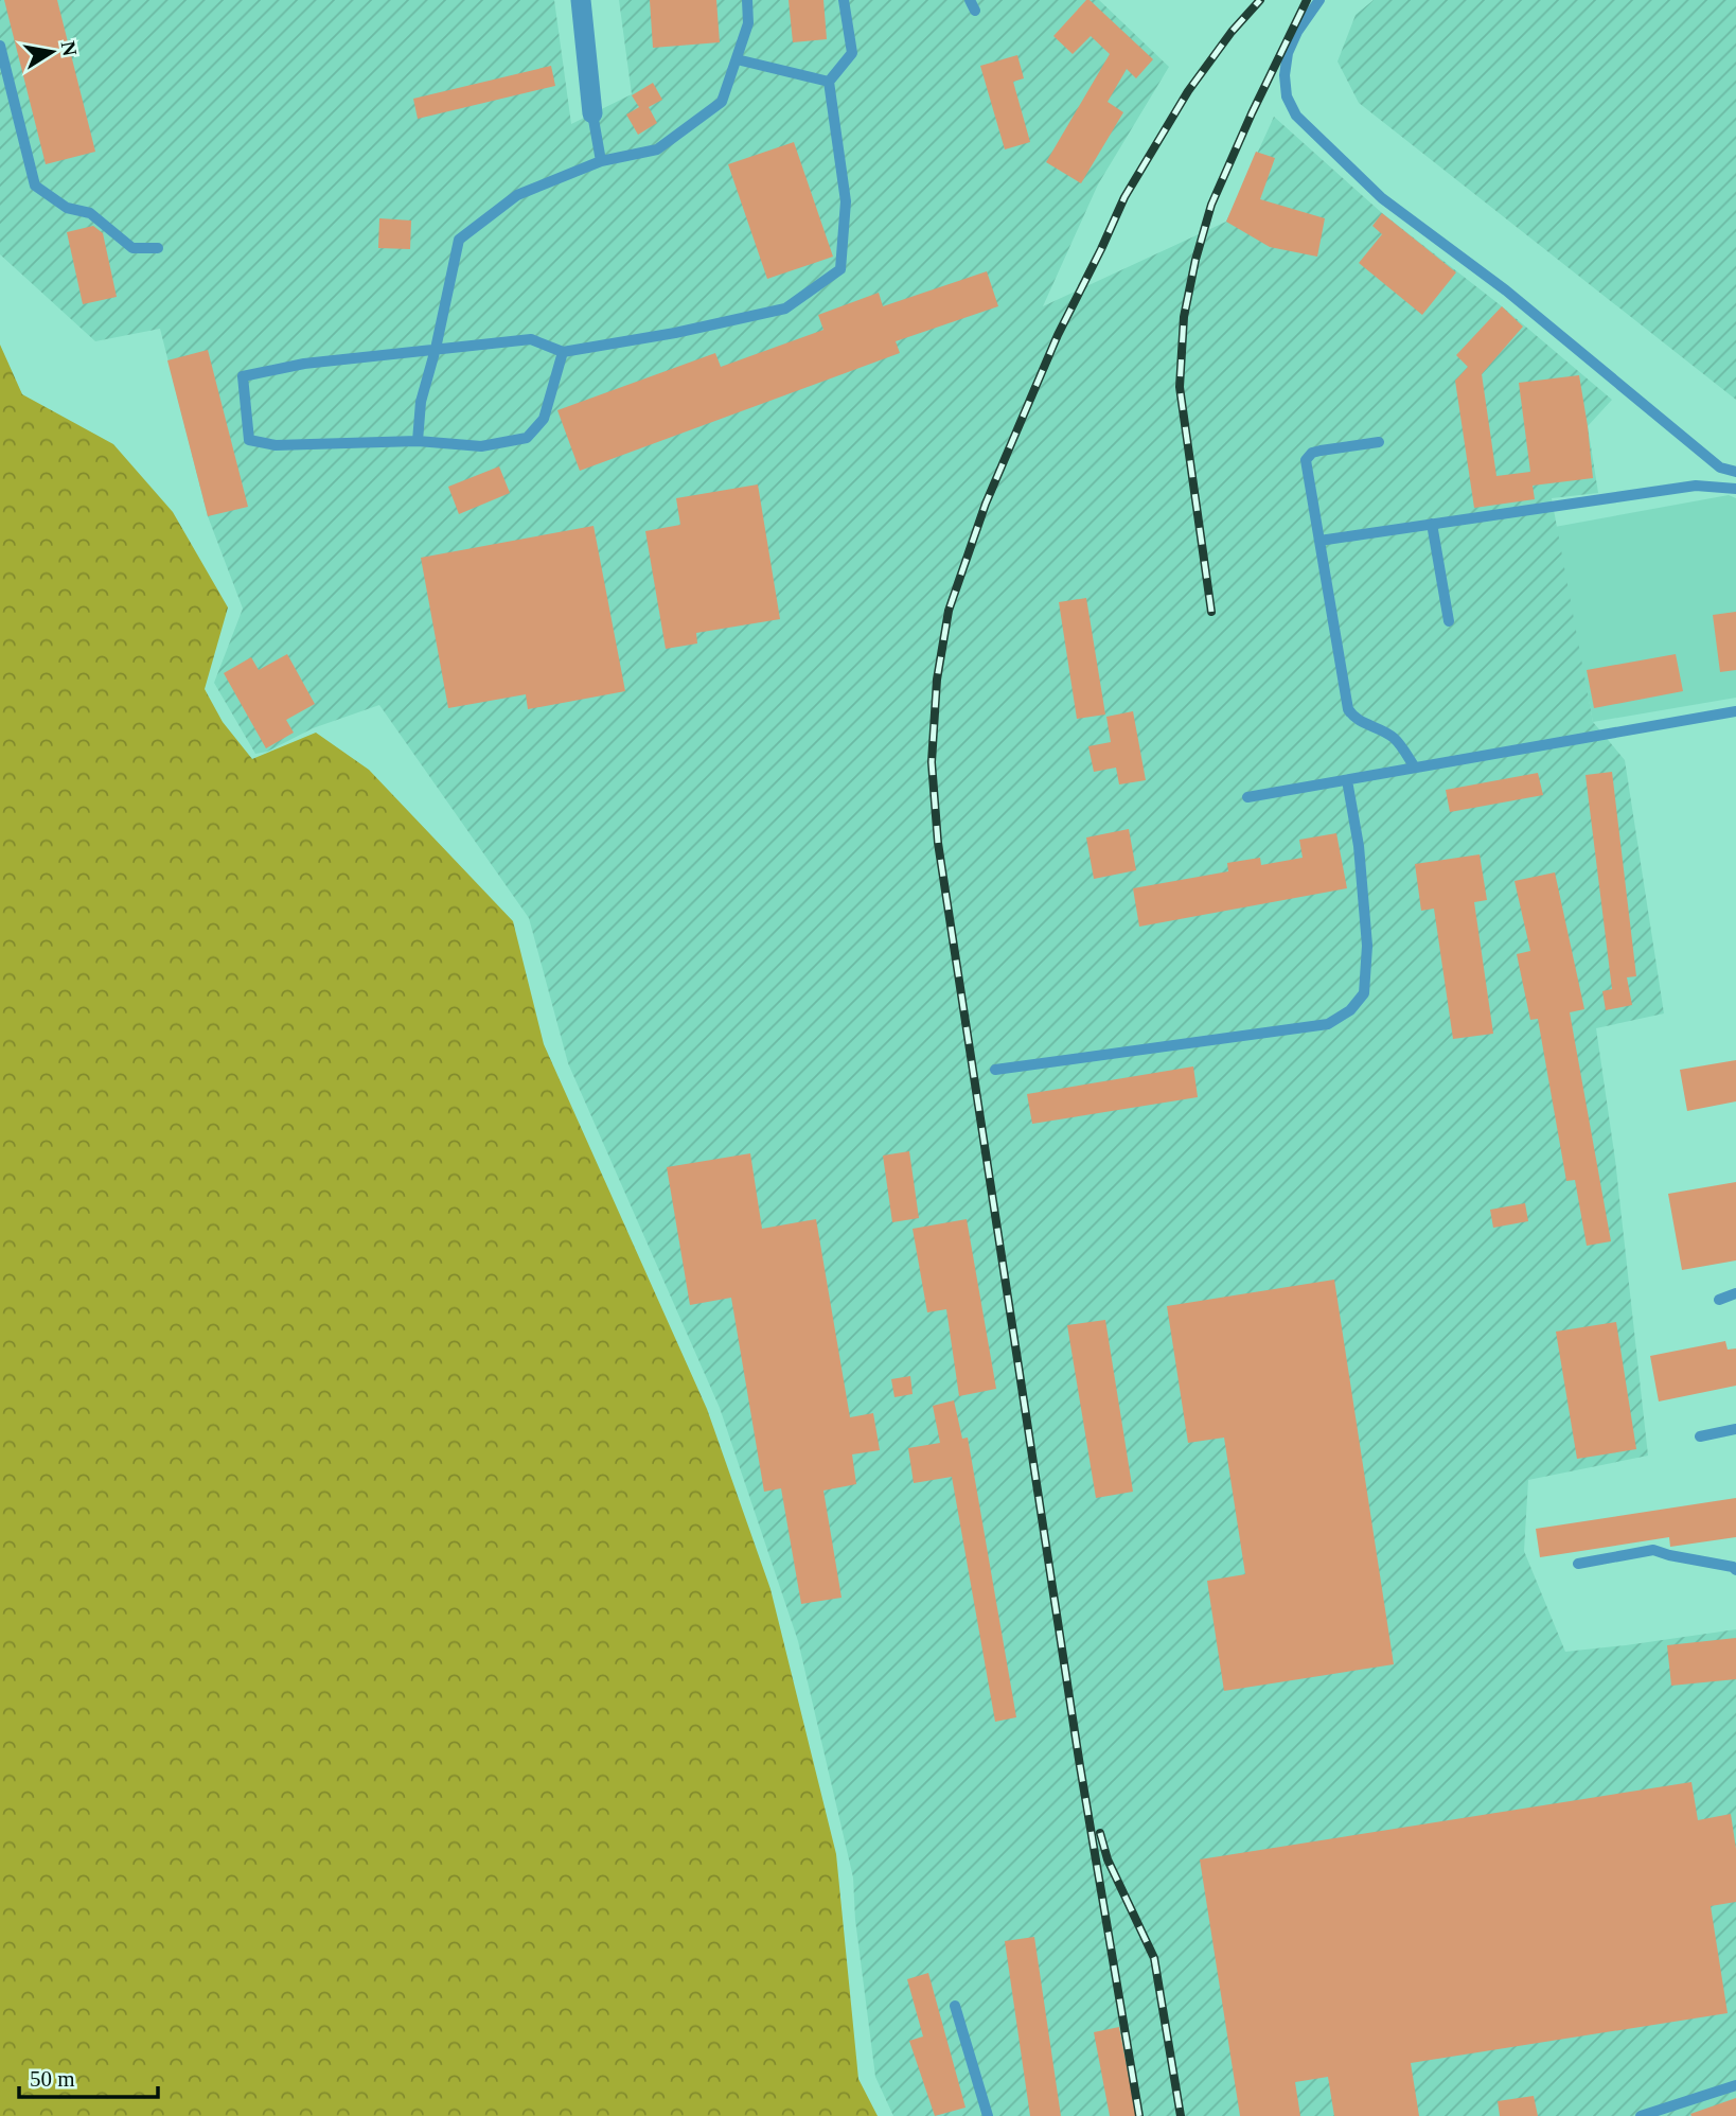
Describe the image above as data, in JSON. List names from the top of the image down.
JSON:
{
  "scale_bar": "50 m",
  "north": "right"
}
